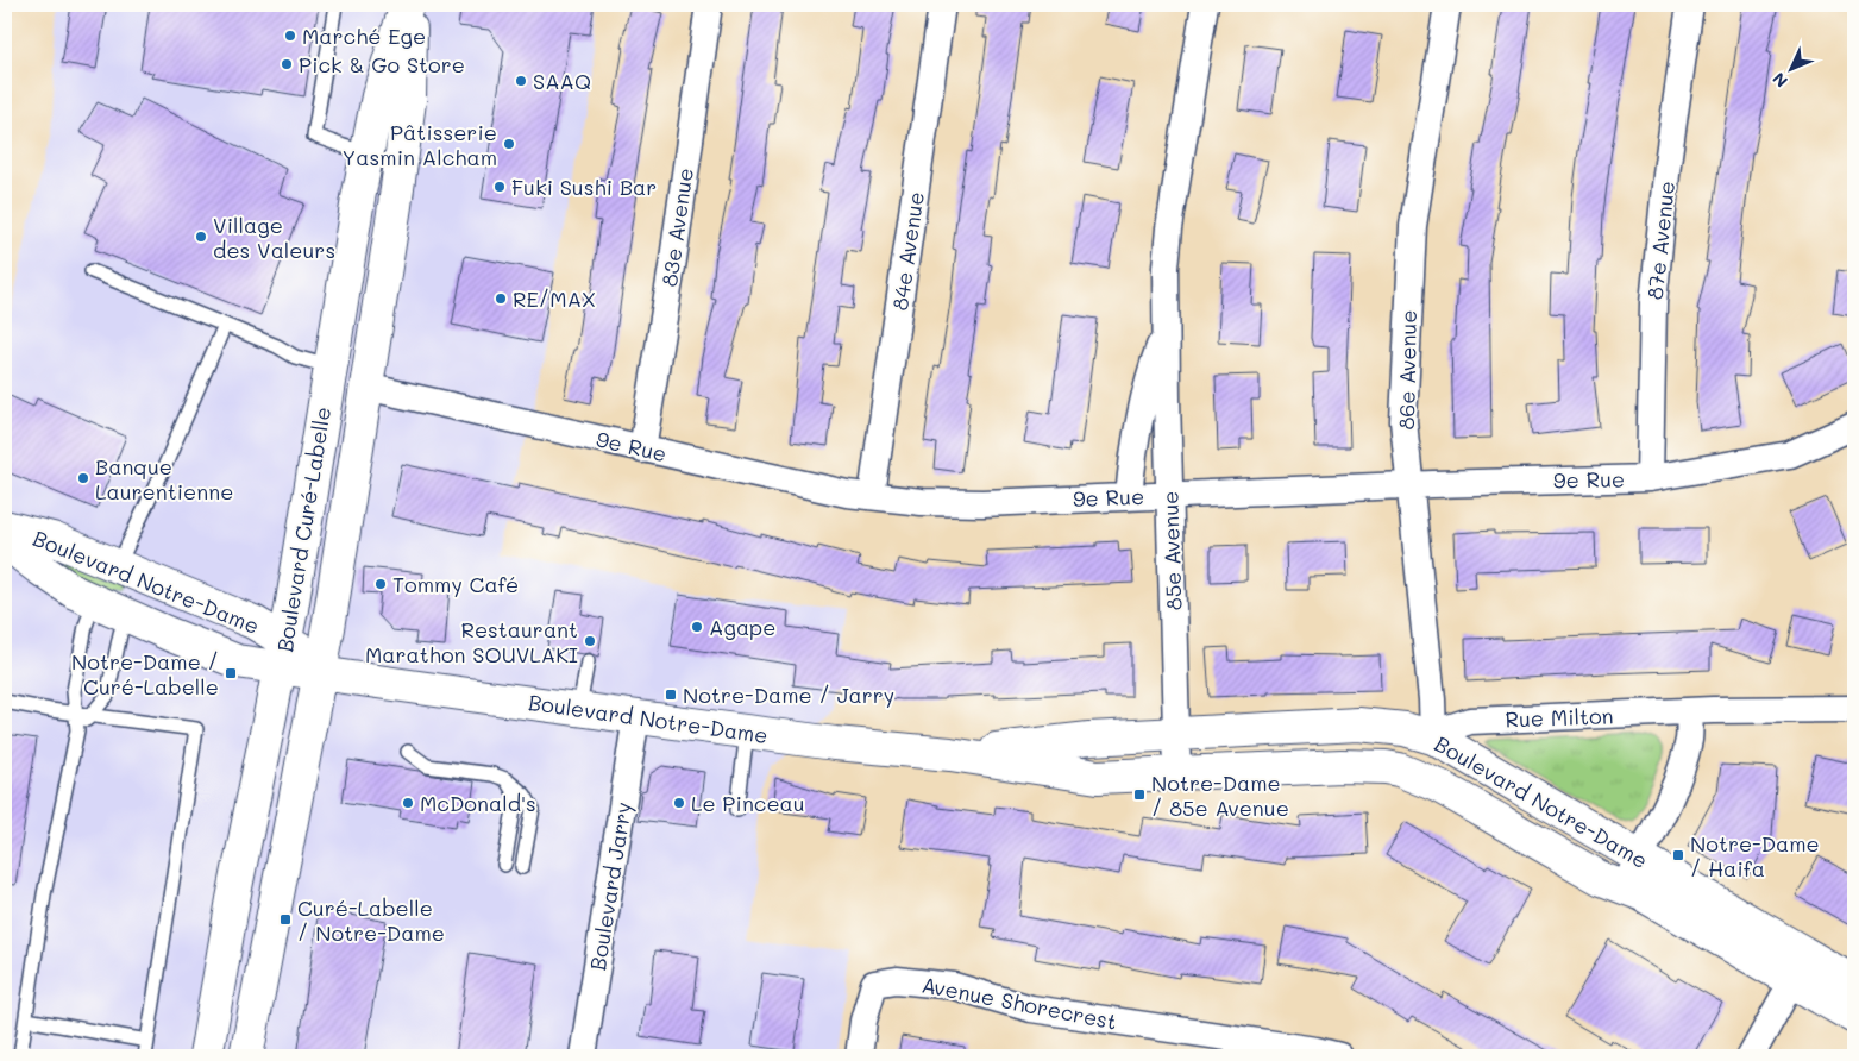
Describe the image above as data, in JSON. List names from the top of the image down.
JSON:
{
  "streets": {
    "street": [
      "83e Avenue",
      "87e Avenue",
      "84e Avenue",
      "86e Avenue",
      "9e Rue",
      "Boulevard Curé-Labelle",
      "85e Avenue",
      "Boulevard Notre-Dame",
      "Rue Milton",
      "Boulevard Jarry",
      "Avenue Shorecrest"
    ]
  },
  "crossings": [
    ["83e Avenue", "9e Rue"],
    ["87e Avenue", "9e Rue"],
    ["84e Avenue", "9e Rue"],
    ["86e Avenue", "9e Rue"],
    ["86e Avenue", "Boulevard Notre-Dame"],
    ["86e Avenue", "Rue Milton"],
    ["9e Rue", "Boulevard Curé-Labelle"],
    ["9e Rue", "85e Avenue"],
    ["Boulevard Curé-Labelle", "Boulevard Notre-Dame"],
    ["85e Avenue", "Boulevard Notre-Dame"],
    ["Boulevard Notre-Dame", "Rue Milton"],
    ["Boulevard Notre-Dame", "Boulevard Jarry"]
  ],
  "places": {
    "other": [
      "Marché Ege",
      "Pick & Go Store",
      "SAAQ",
      "Pâtisserie Yasmin Alcham",
      "Fuki Sushi Bar",
      "Village des Valeurs",
      "RE/MAX",
      "Banque Laurentienne",
      "Tommy Café",
      "Agape",
      "Restaurant Marathon SOUVLAKI",
      "McDonald's",
      "Le Pinceau"
    ],
    "transit": [
      "Notre-Dame / Curé-Labelle",
      "Notre-Dame / Jarry",
      "Notre-Dame / 85e Avenue",
      "Notre-Dame / Haifa",
      "Curé-Labelle / Notre-Dame"
    ]
  },
  "north": "bottom left"
}
